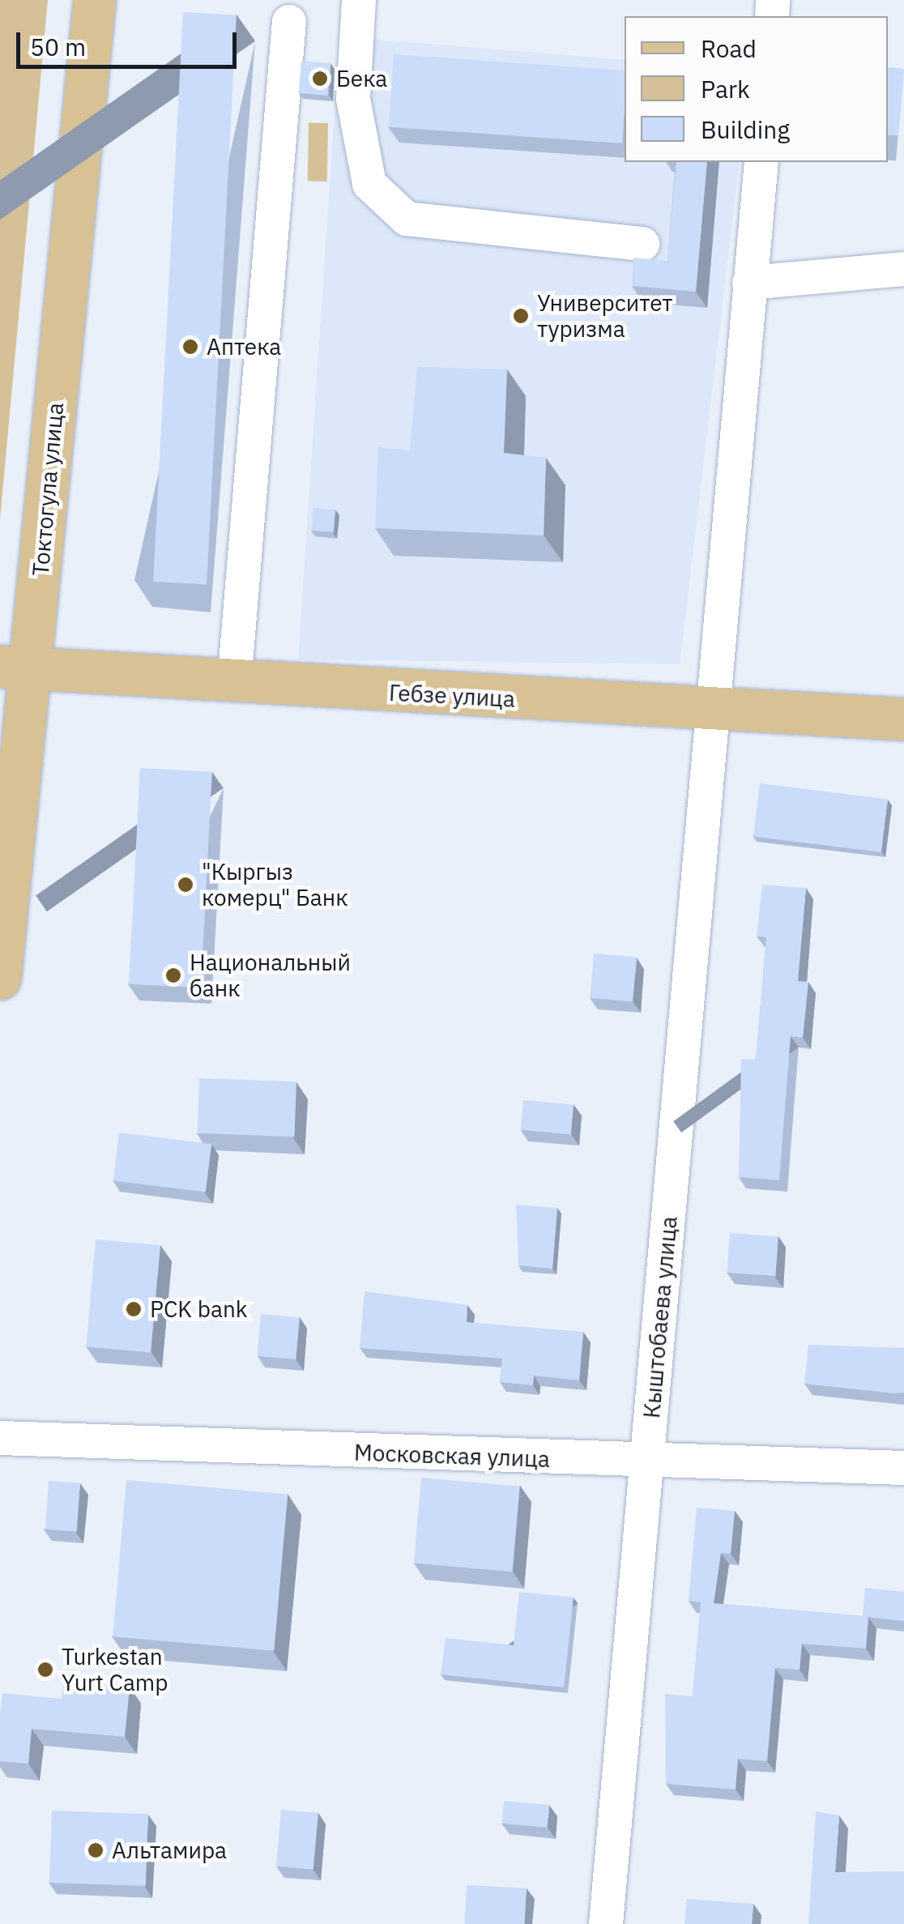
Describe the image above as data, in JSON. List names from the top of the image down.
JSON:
{
  "streets": {
    "main road": ["Токтогула улица", "Гебзе улица"],
    "street": ["Кыштобаева улица", "Московская улица"]
  },
  "crossings": [
    ["Токтогула улица", "Гебзе улица"],
    ["Гебзе улица", "Кыштобаева улица"],
    ["Кыштобаева улица", "Московская улица"]
  ],
  "places": [
    "Бека",
    "Университет туризма",
    "Аптека",
    "\"Кыргыз комерц\" Банк",
    "Национальный банк",
    "PCK bank",
    "Turkestan Yurt Camp",
    "Альтамира"
  ],
  "legend": ["Road", "Park", "Building"],
  "scale_bar": "50 m"
}
